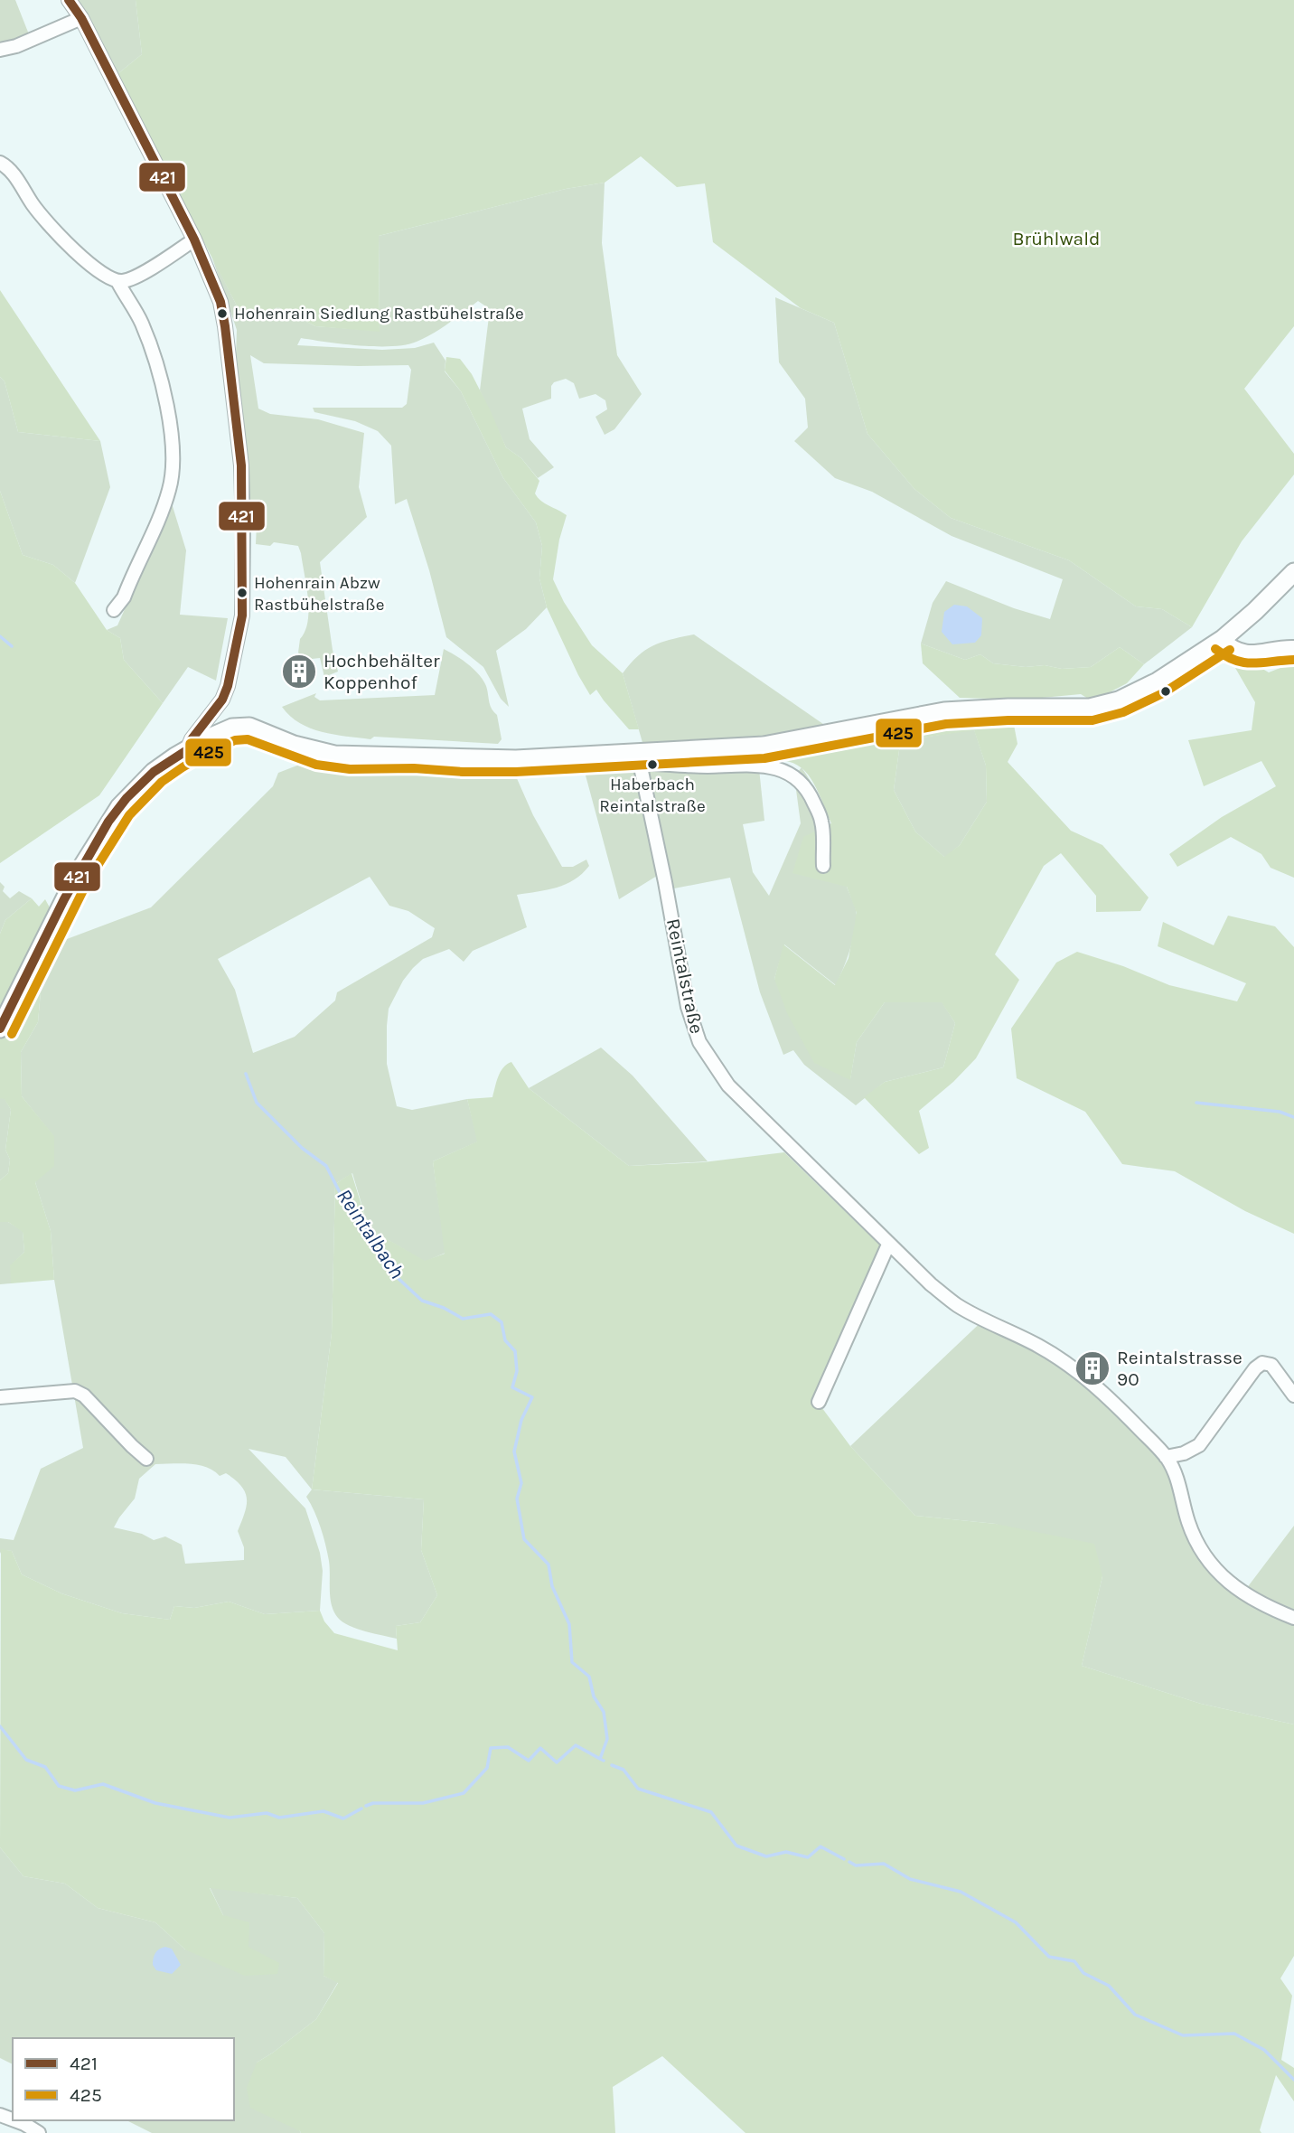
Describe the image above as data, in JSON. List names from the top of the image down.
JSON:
{
  "streets": {
    "street": ["Reintalstraße"]
  },
  "water": ["Reintalbach"],
  "parks": ["Brühlwald"],
  "places": {
    "other": ["Hohenrain Siedlung Rastbühelstraße", "Hohenrain Abzw Rastbühelstraße", "Haberbach Reintalstraße"],
    "building": ["Hochbehälter Koppenhof", "Reintalstrasse 90"]
  },
  "lines": ["transit line 421", "transit line 425"],
  "legend": ["421", "425"]
}
